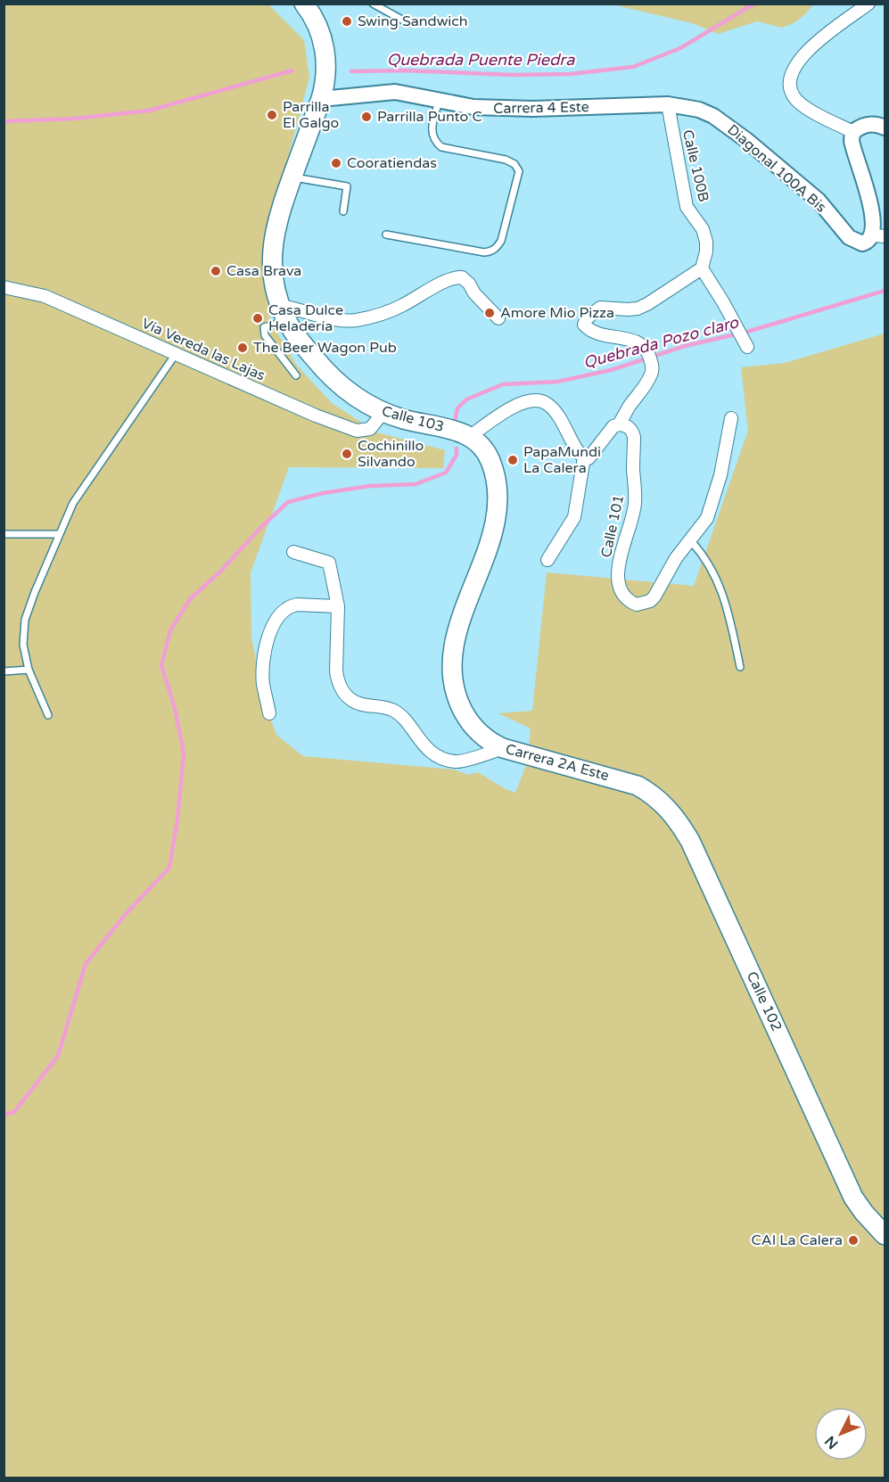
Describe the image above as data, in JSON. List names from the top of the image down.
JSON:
{
  "streets": {
    "main road": ["Calle 103", "Carrera 2A Este", "Calle 102"],
    "street": [
      "Carrera 4 Este",
      "Calle 100B",
      "Diagonal 100A Bis",
      "Vía Vereda las Lajas",
      "Calle 101"
    ]
  },
  "crossings": [
    ["Carrera 4 Este", "Calle 100B"],
    ["Carrera 4 Este", "Diagonal 100A Bis"],
    ["Carrera 4 Este", "Calle 103"],
    ["Calle 100B", "Diagonal 100A Bis"],
    ["Vía Vereda las Lajas", "Calle 103"],
    ["Calle 103", "Carrera 2A Este"],
    ["Carrera 2A Este", "Calle 102"]
  ],
  "water": ["Quebrada Puente Piedra", "Quebrada Pozo claro"],
  "places": [
    "Swing Sandwich",
    "Parrilla El Galgo",
    "Parrilla Punto C",
    "Cooratiendas",
    "Casa Brava",
    "Amore Mio Pizza",
    "Casa Dulce Heladería",
    "The Beer Wagon Pub",
    "Cochinillo Silvando",
    "PapaMundi La Calera",
    "CAI La Calera"
  ],
  "north": "bottom left"
}
